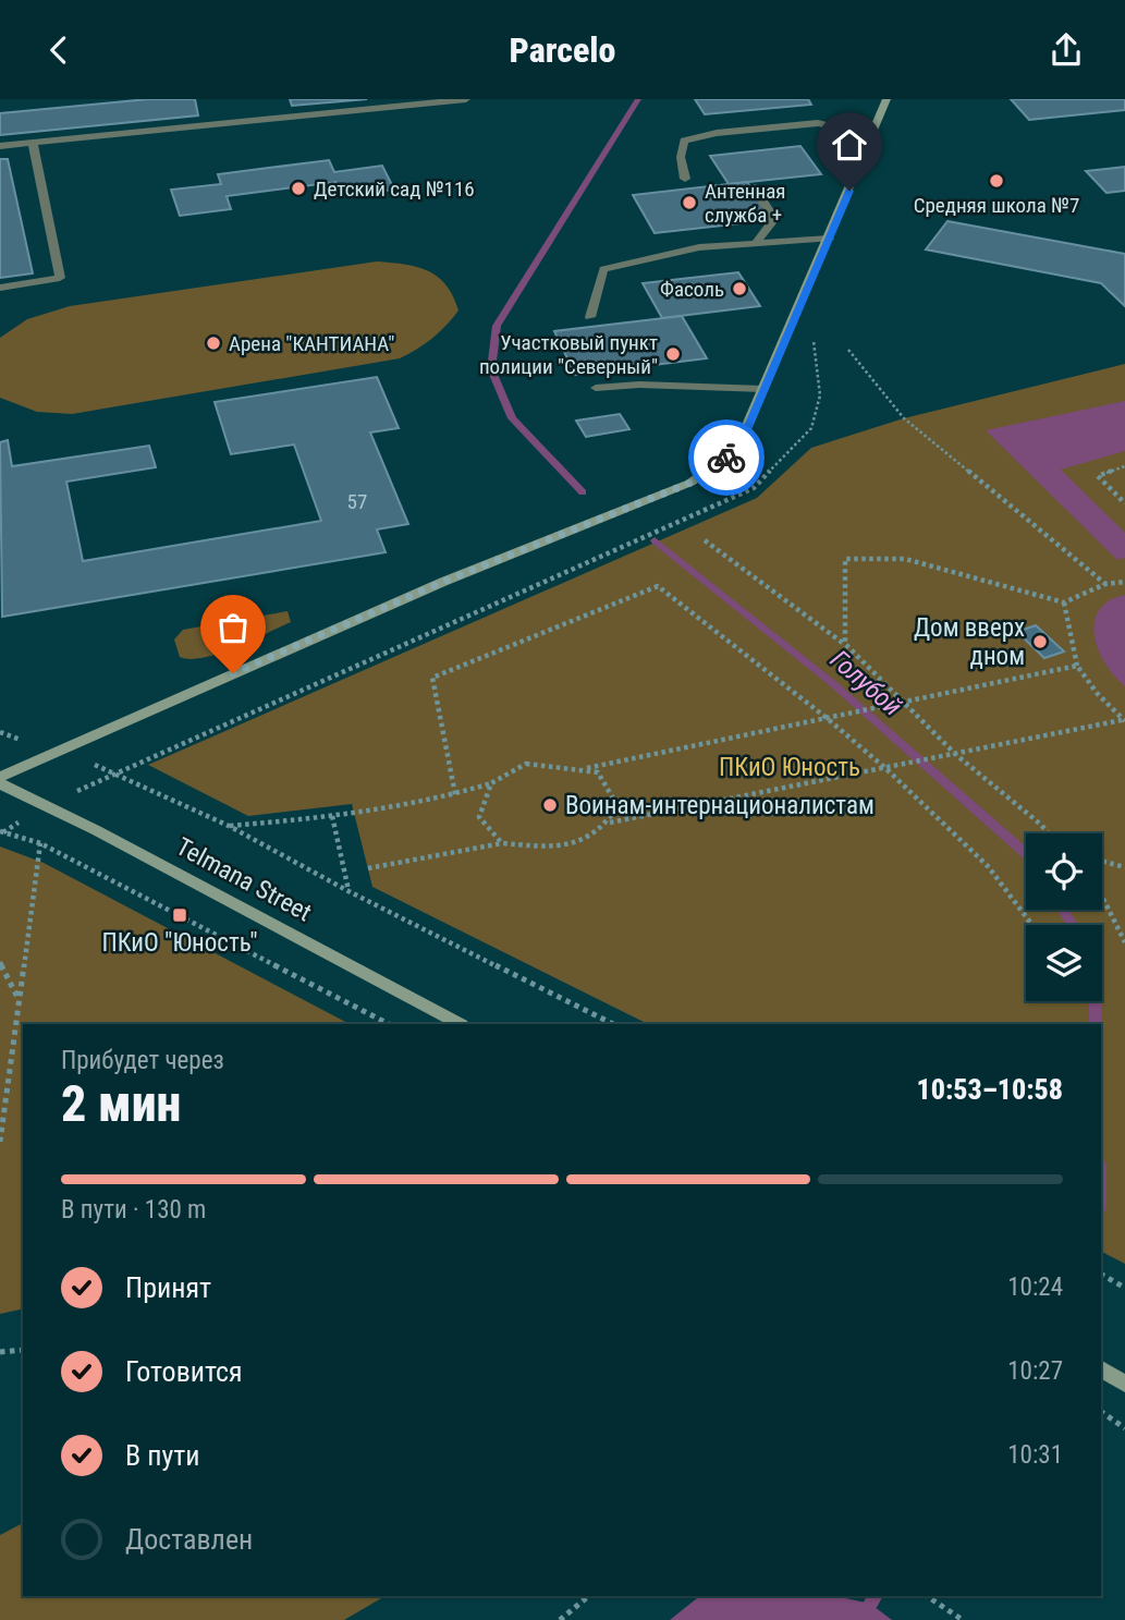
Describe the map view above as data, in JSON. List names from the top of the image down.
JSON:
{
  "streets": {
    "main road": ["Telmana Street"]
  },
  "water": ["Голубой"],
  "parks": ["ПКиО Юность"],
  "places": {
    "other": [
      "Средняя школа №7",
      "Детский сад №116",
      "Антенная служба +",
      "Фасоль",
      "Арена \"КАНТИАНА\"",
      "Участковый пункт полиции \"Северный\"",
      "Дом вверх дном",
      "Воинам-интернационалистам"
    ],
    "transit": ["ПКиО \"Юность\""]
  },
  "house_numbers": ["57"],
  "page": {
    "header": "Parcelo",
    "heading": ["2 мин", "Прибудет через", "10:53–10:58"],
    "bar": "В пути · 130 m",
    "list": [
      ["Принят", "10:24"],
      ["Готовится", "10:27"],
      ["В пути", "10:31"],
      "Доставлен"
    ]
  }
}
